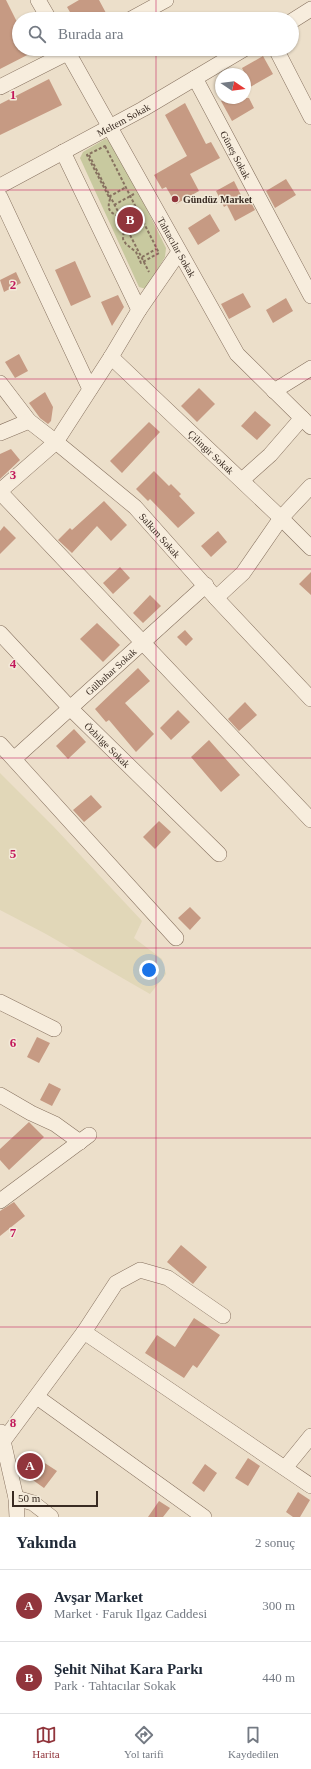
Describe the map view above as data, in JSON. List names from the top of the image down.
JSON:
{
  "streets": {
    "street": [
      "Meltem Sokak",
      "Güneş Sokak",
      "Tahtacılar Sokak",
      "Çilingir Sokak",
      "Salkım Sokak",
      "Gülbahar Sokak",
      "Özbilge Sokak"
    ]
  },
  "crossings": [
    ["Meltem Sokak", "Güneş Sokak"],
    ["Meltem Sokak", "Tahtacılar Sokak"],
    ["Salkım Sokak", "Gülbahar Sokak"],
    ["Gülbahar Sokak", "Özbilge Sokak"]
  ],
  "places": ["Gündüz Market"],
  "scale_bar": "50 m",
  "north": "right",
  "page": {
    "search": "Burada ara",
    "pins": ["B", "A"],
    "scale": "50 m",
    "heading": ["Yakında", "2 sonuç"],
    "list": [
      {
        "mark": "A",
        "name": "Avşar Market",
        "note": "Market · Faruk Ilgaz Caddesi",
        "value": "300 m"
      },
      {
        "mark": "B",
        "name": "Şehit Nihat Kara Parkı",
        "note": "Park · Tahtacılar Sokak",
        "value": "440 m"
      }
    ],
    "nav": ["Harita", "Yol tarifi", "Kaydedilen"]
  },
  "grid": {
    "rows": [
      "1",
      "2",
      "3",
      "4",
      "5",
      "6",
      "7",
      "8"
    ]
  }
}
